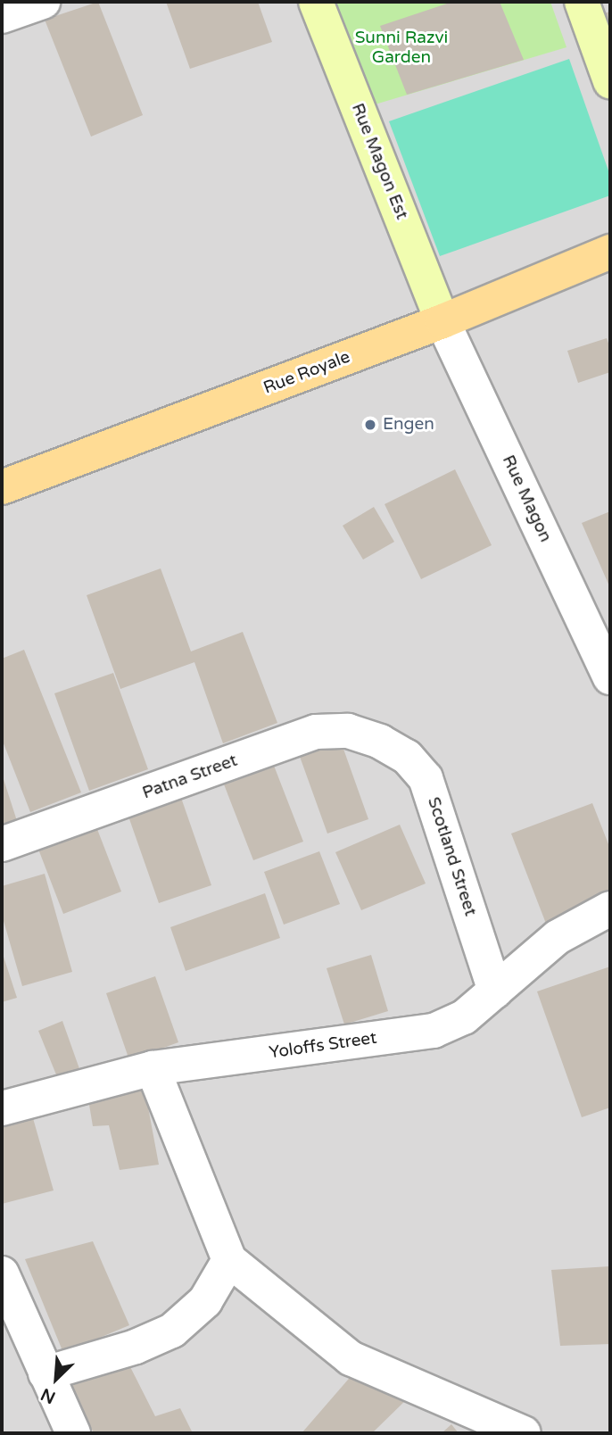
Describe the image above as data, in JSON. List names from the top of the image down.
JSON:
{
  "streets": {
    "main road": ["Rue Magon Est", "Rue Royale"],
    "street": [
      "Rue Magon",
      "Patna Street",
      "Scotland Street",
      "Yoloffs Street"
    ]
  },
  "crossings": [
    ["Rue Magon Est", "Rue Royale"],
    ["Rue Magon Est", "Rue Magon"],
    ["Rue Royale", "Rue Magon"],
    ["Patna Street", "Scotland Street"],
    ["Scotland Street", "Yoloffs Street"]
  ],
  "parks": ["Sunni Razvi Garden"],
  "places": ["Engen"],
  "north": "bottom left"
}
